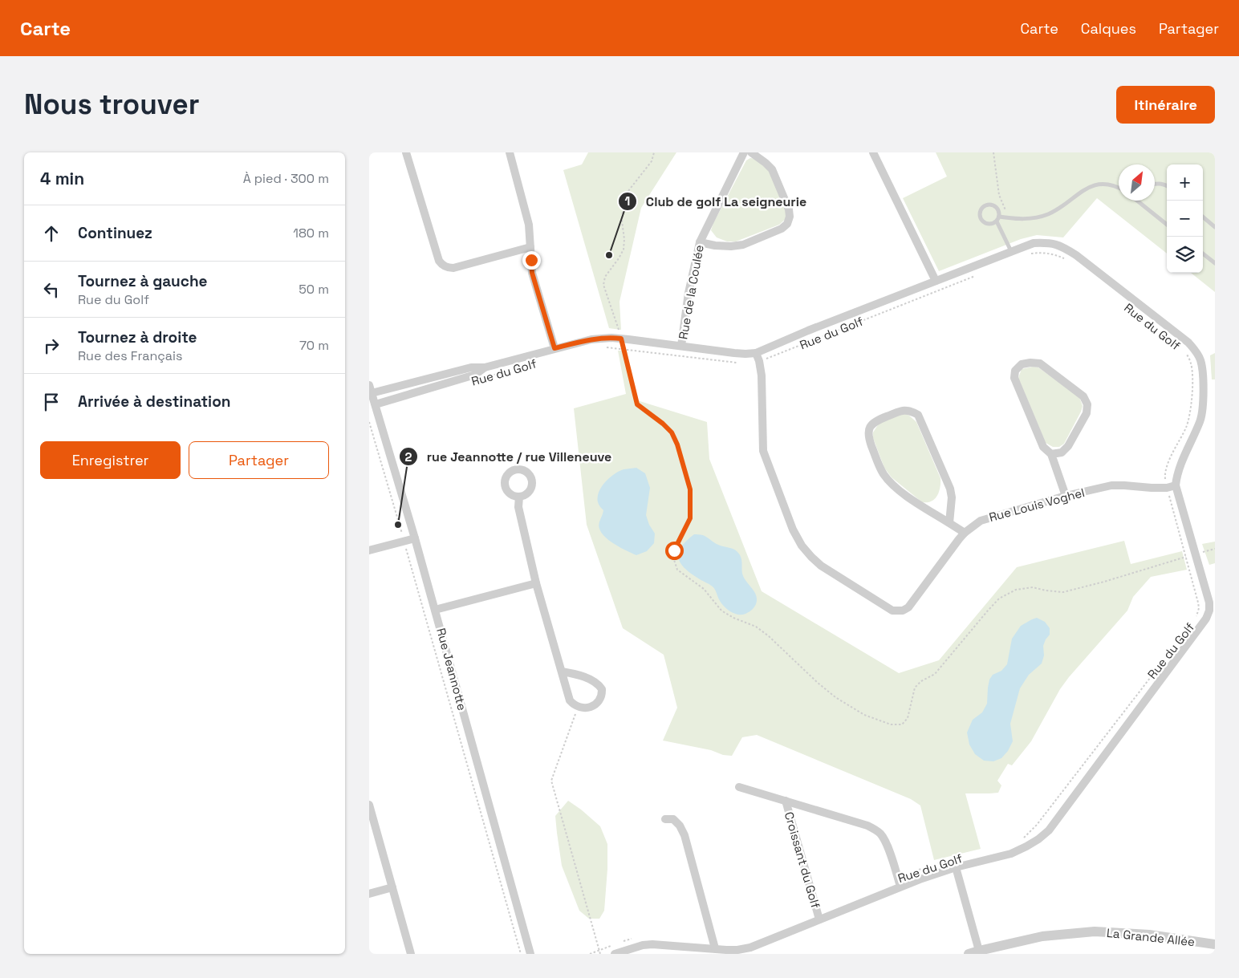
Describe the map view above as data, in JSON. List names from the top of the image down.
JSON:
{
  "streets": {
    "street": [
      "Rue de la Coulée",
      "Rue du Golf",
      "Rue Louis Voghel",
      "Rue Jeannotte",
      "Croissant du Golf",
      "La Grande Allée"
    ]
  },
  "crossings": [
    ["Rue de la Coulée", "Rue du Golf"],
    ["Rue du Golf", "Rue Louis Voghel"],
    ["Rue du Golf", "Rue Jeannotte"],
    ["Rue du Golf", "Croissant du Golf"]
  ],
  "places": ["Club de golf La seigneurie", "rue Jeannotte / rue Villeneuve"],
  "north": "top right",
  "page": {
    "header": "Carte",
    "nav": ["Carte", "Calques", "Partager"],
    "buttons": [
      "Itinéraire",
      ["Enregistrer", "Partager"]
    ],
    "title": "Nous trouver",
    "heading": ["4 min", "À pied · 300 m"],
    "map_buttons": ["+", "−"],
    "list": [
      ["Continuez", "180 m"],
      ["Tournez à gauche", "Rue du Golf", "50 m"],
      ["Tournez à droite", "Rue des Français", "70 m"],
      "Arrivée à destination"
    ]
  }
}
